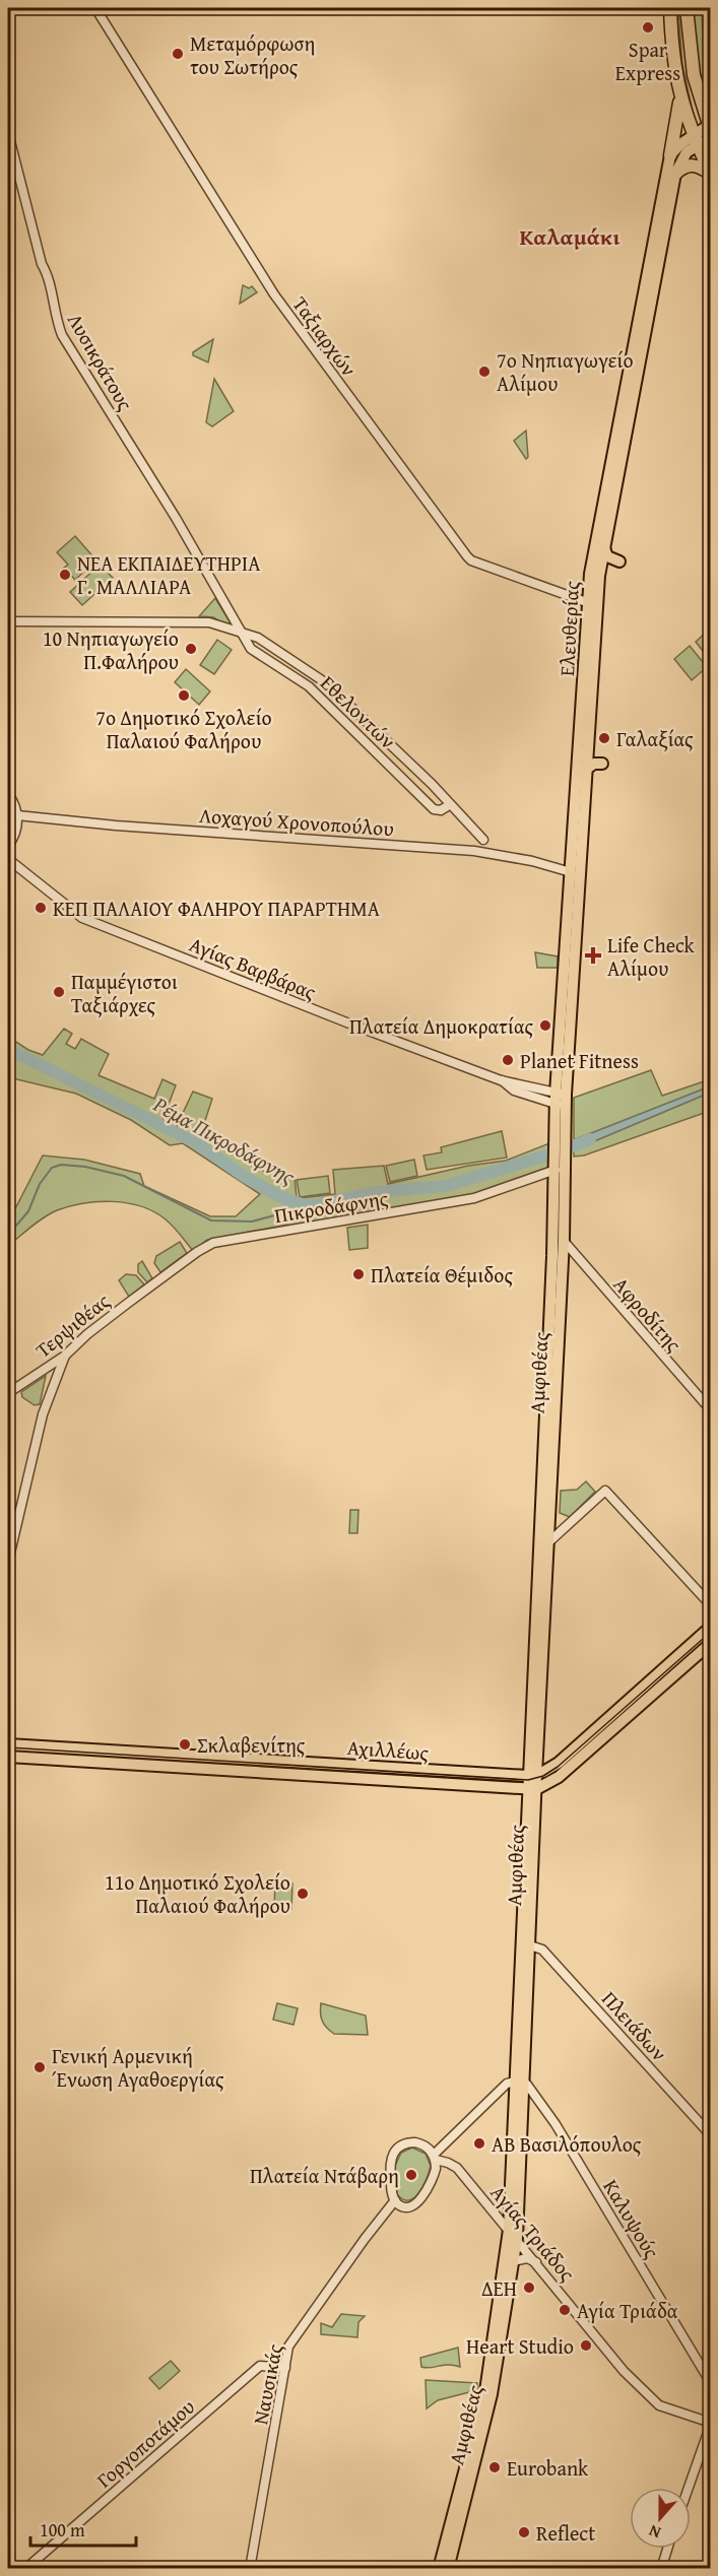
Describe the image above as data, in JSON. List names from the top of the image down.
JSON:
{
  "streets": {
    "main road": ["Ελευθερίας", "Αμφιθέας", "Αχιλλέως"],
    "street": [
      "Ταξιαρχών",
      "Λυσικράτους",
      "Εθελοντών",
      "Λοχαγού Χρονοπούλου",
      "Αγίας Βαρβάρας",
      "Πικροδάφνης",
      "Αφροδίτης",
      "Τερψιθέας",
      "Πλειάδων",
      "Καλυψούς",
      "Αγίας Τριάδος",
      "Ναυσικάς",
      "Γοργοποτάμου"
    ]
  },
  "crossings": [
    ["Ταξιαρχών", "Ελευθερίας"],
    ["Λυσικράτους", "Εθελοντών"],
    ["Ελευθερίας", "Λοχαγού Χρονοπούλου"],
    ["Ελευθερίας", "Αγίας Βαρβάρας"],
    ["Ελευθερίας", "Πικροδάφνης"],
    ["Ελευθερίας", "Αμφιθέας"],
    ["Πικροδάφνης", "Τερψιθέας"],
    ["Πικροδάφνης", "Αμφιθέας"],
    ["Αφροδίτης", "Αμφιθέας"],
    ["Αμφιθέας", "Αχιλλέως"],
    ["Αμφιθέας", "Πλειάδων"],
    ["Αμφιθέας", "Καλυψούς"],
    ["Αμφιθέας", "Αγίας Τριάδος"],
    ["Αγίας Τριάδος", "Ναυσικάς"],
    ["Ναυσικάς", "Γοργοποτάμου"]
  ],
  "districts": ["Καλαμάκι"],
  "water": ["Ρέμα Πικροδάφνης"],
  "places": {
    "other": [
      "Spar Express",
      "Μεταμόρφωση του Σωτήρος",
      "7ο Νηπιαγωγείο Αλίμου",
      "ΝΕΑ ΕΚΠΑΙΔΕΥΤΗΡΙΑ Γ. ΜΑΛΛΙΑΡΑ",
      "10 Νηπιαγωγείο Π.Φαλήρου",
      "7ο Δημοτικό Σχολείο Παλαιού Φαλήρου",
      "Γαλαξίας",
      "ΚΕΠ ΠΑΛΑΙΟΥ ΦΑΛΗΡΟΥ ΠΑΡΑΡΤΗΜΑ",
      "Παμμέγιστοι Ταξιάρχες",
      "Πλατεία Δημοκρατίας",
      "Planet Fitness",
      "Πλατεία Θέμιδος",
      "Σκλαβενίτης",
      "11ο Δημοτικό Σχολείο Παλαιού Φαλήρου",
      "Γενική Αρμενική Ένωση Αγαθοεργίας",
      "ΑΒ Βασιλόπουλος",
      "Πλατεία Ντάβαρη",
      "ΔΕΗ",
      "Αγία Τριάδα",
      "Heart Studio",
      "Eurobank",
      "Reflect"
    ],
    "health": ["Life Check Αλίμου"]
  },
  "scale_bar": "100 m",
  "north": "bottom"
}
